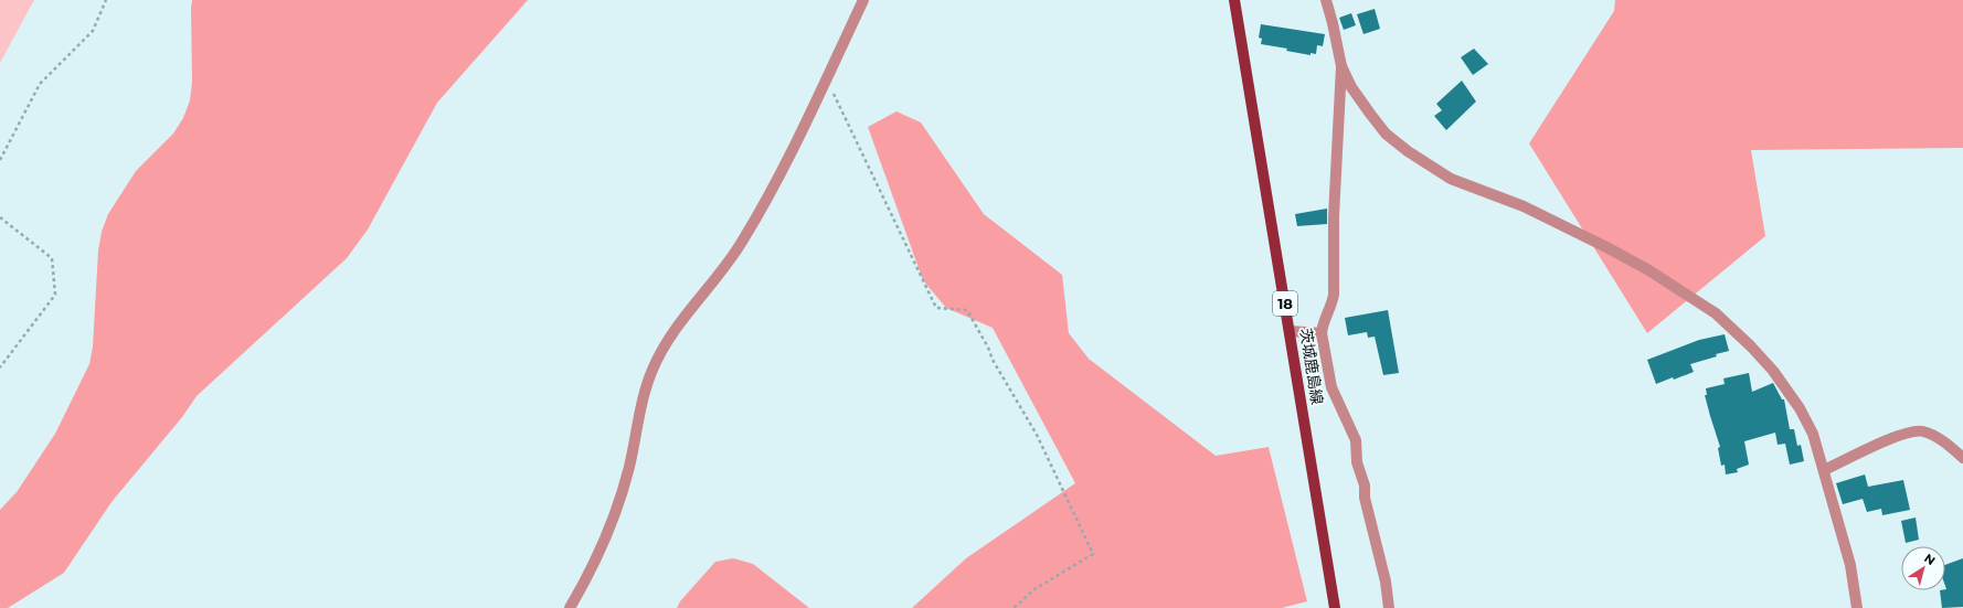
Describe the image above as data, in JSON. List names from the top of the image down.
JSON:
{
  "streets": {
    "main road": ["18", "茨城鹿島線"]
  },
  "north": "top right"
}
